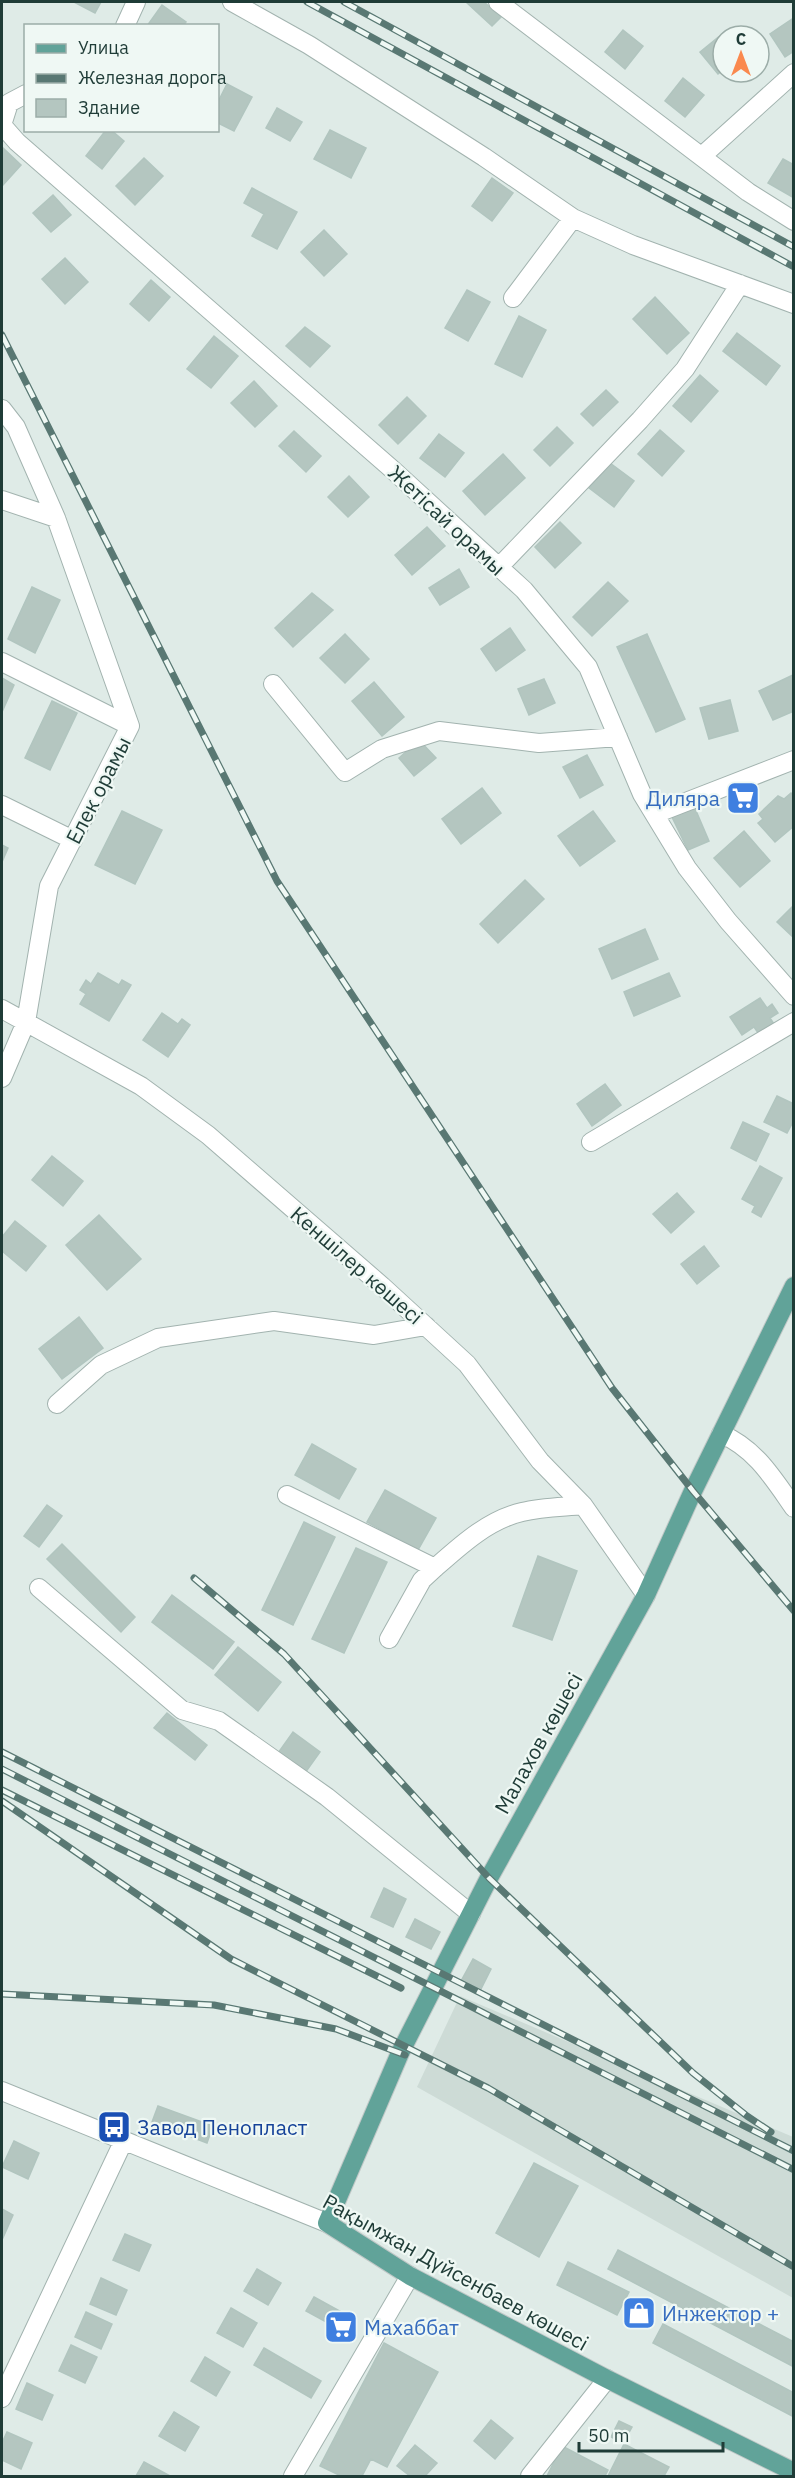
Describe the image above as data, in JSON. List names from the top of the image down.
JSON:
{
  "streets": {
    "main road": ["Малахов көшесі", "Рақымжан Дүйсенбаев көшесі"],
    "street": ["Жетісай орамы", "Елек орамы", "Кеншілер көшесі"]
  },
  "crossings": [
    ["Елек орамы", "Кеншілер көшесі"],
    ["Кеншілер көшесі", "Малахов көшесі"],
    ["Малахов көшесі", "Рақымжан Дүйсенбаев көшесі"]
  ],
  "places": {
    "supermarket": ["Диляра", "Махаббат"],
    "bus stop": ["Завод Пенопласт"],
    "shop": ["Инжектор +"]
  },
  "legend": ["Улица", "Железная дорога", "Здание"],
  "scale_bar": "50 m",
  "north": "top"
}
